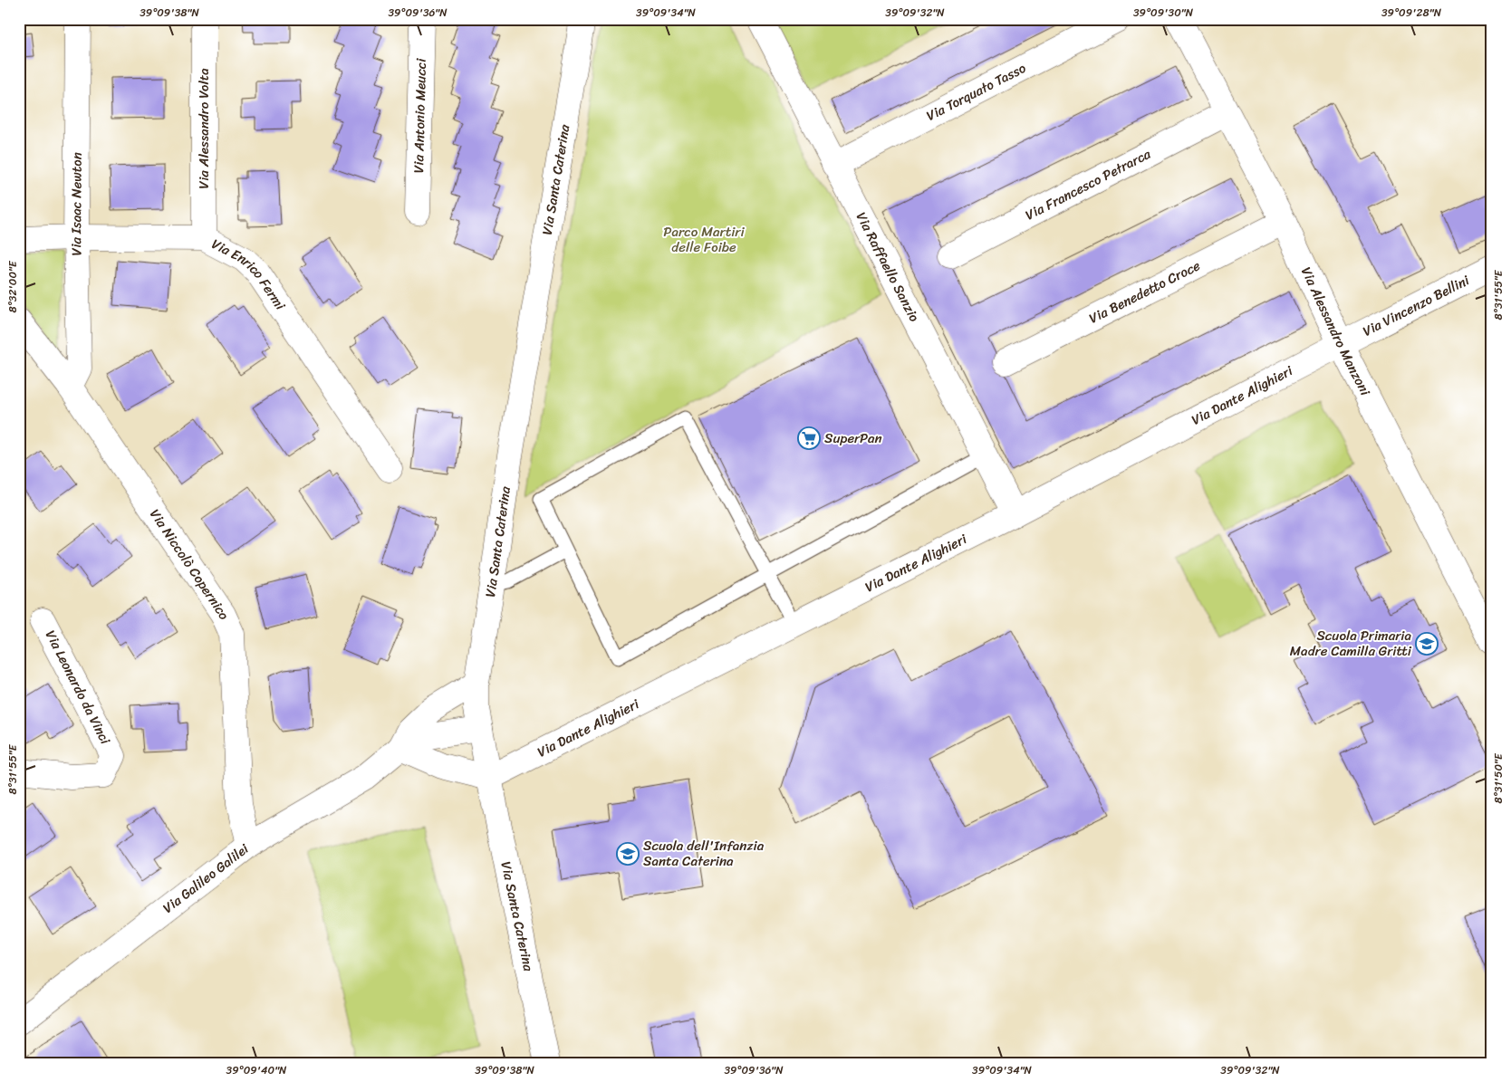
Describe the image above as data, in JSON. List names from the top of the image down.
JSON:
{
  "streets": {
    "street": [
      "Via Torquato Tasso",
      "Via Antonio Meucci",
      "Via Alessandro Volta",
      "Via Santa Caterina",
      "Via Francesco Petrarca",
      "Via Isaac Newton",
      "Via Raffaello Sanzio",
      "Via Enrico Fermi",
      "Via Benedetto Croce",
      "Via Vincenzo Bellini",
      "Via Alessandro Manzoni",
      "Via Dante Alighieri",
      "Via Niccolò Copernico",
      "Via Leonardo da Vinci",
      "Via Galileo Galilei"
    ]
  },
  "crossings": [
    ["Via Torquato Tasso", "Via Raffaello Sanzio"],
    ["Via Alessandro Volta", "Via Enrico Fermi"],
    ["Via Santa Caterina", "Via Dante Alighieri"],
    ["Via Santa Caterina", "Via Galileo Galilei"],
    ["Via Francesco Petrarca", "Via Alessandro Manzoni"],
    ["Via Isaac Newton", "Via Enrico Fermi"],
    ["Via Isaac Newton", "Via Niccolò Copernico"],
    ["Via Raffaello Sanzio", "Via Dante Alighieri"],
    ["Via Benedetto Croce", "Via Alessandro Manzoni"],
    ["Via Vincenzo Bellini", "Via Alessandro Manzoni"],
    ["Via Vincenzo Bellini", "Via Dante Alighieri"],
    ["Via Alessandro Manzoni", "Via Dante Alighieri"],
    ["Via Niccolò Copernico", "Via Galileo Galilei"]
  ],
  "parks": ["Parco Martiri delle Foibe"],
  "places": {
    "supermarket": ["SuperPan"],
    "school or university": ["Scuola Primaria Madre Camilla Gritti", "Scuola dell'Infanzia Santa Caterina"]
  },
  "coordinates": [
    "39°09'38\"N",
    "39°09'36\"N",
    "39°09'34\"N",
    "39°09'32\"N",
    "39°09'30\"N",
    "39°09'28\"N",
    "8°32'00\"E",
    "8°31'55\"E",
    "8°31'50\"E",
    "39°09'40\"N"
  ]
}
